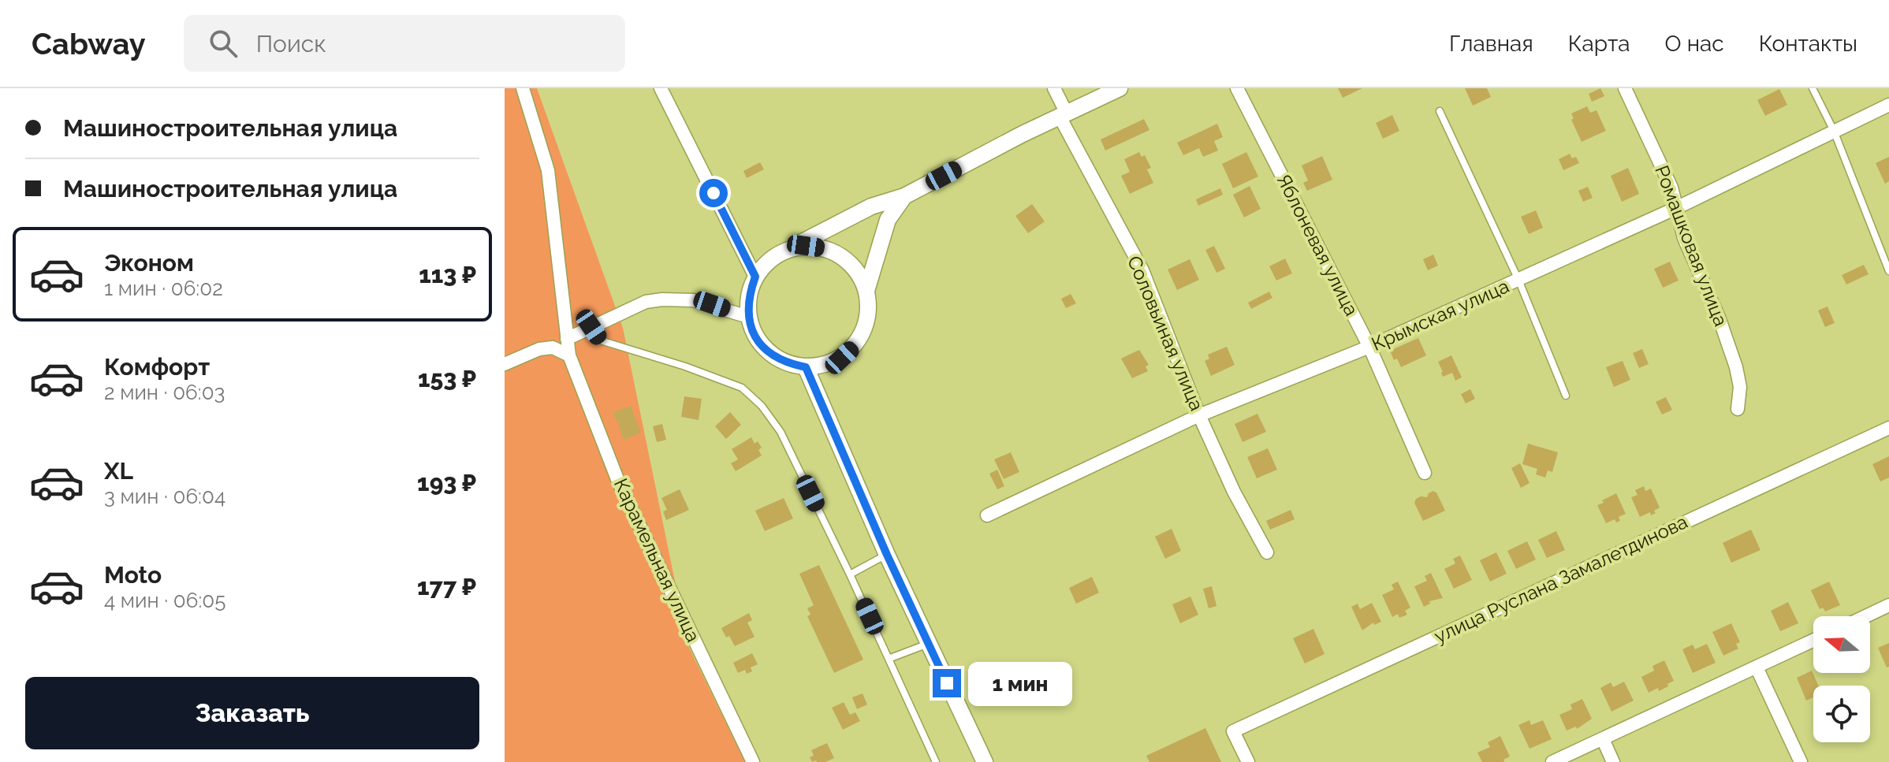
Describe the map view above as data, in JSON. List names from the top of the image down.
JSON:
{
  "streets": {
    "street": [
      "Яблоневая улица",
      "Ромашковая улица",
      "Крымская улица",
      "Соловьиная улица",
      "Карамельная улица",
      "улица Руслана Замалетдинова"
    ]
  },
  "crossings": [
    ["Яблоневая улица", "Крымская улица"],
    ["Ромашковая улица", "Крымская улица"],
    ["Крымская улица", "Соловьиная улица"]
  ],
  "north": "left",
  "page": {
    "header": "Cabway",
    "search": "Поиск",
    "nav": [
      "Главная",
      "Карта",
      "О нас",
      "Контакты"
    ],
    "banner": ["Машиностроительная улица", "Машиностроительная улица"],
    "list": [
      {
        "name": "Эконом",
        "note": "1 мин · 06:02",
        "value": "113 ₽"
      },
      {
        "name": "Комфорт",
        "note": "2 мин · 06:03",
        "value": "153 ₽"
      },
      {
        "name": "XL",
        "note": "3 мин · 06:04",
        "value": "193 ₽"
      },
      {
        "name": "Moto",
        "note": "4 мин · 06:05",
        "value": "177 ₽"
      }
    ],
    "bubble": "1 мин",
    "buttons": "Заказать"
  }
}
